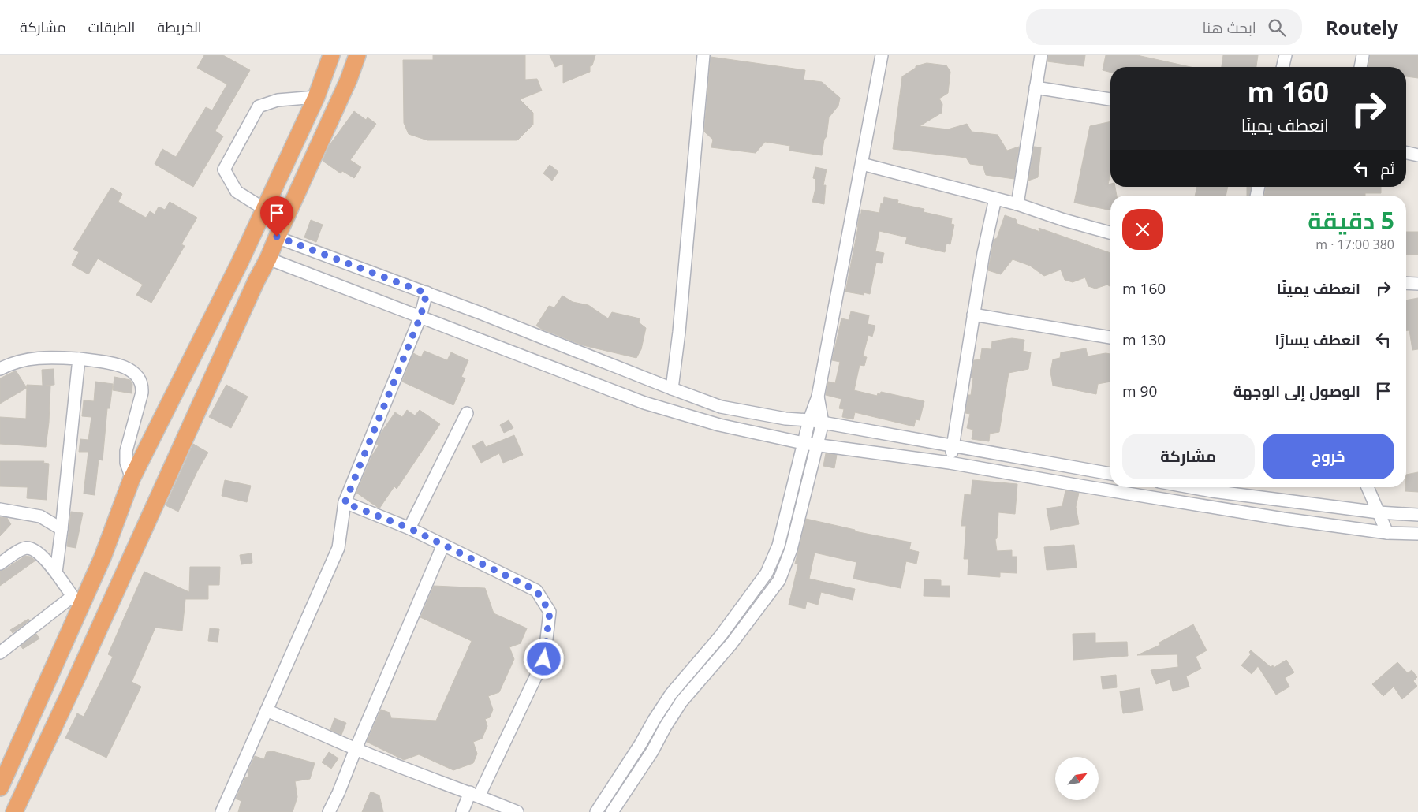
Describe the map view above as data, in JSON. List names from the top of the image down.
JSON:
{
  "north": "top right",
  "page": {
    "header": "Routely",
    "search": "ابحث هنا",
    "nav": ["الخريطة", "الطبقات", "مشاركة"],
    "turn": ["160 m", "انعطف يمينًا"],
    "then": "ثم",
    "heading": ["5 دقيقة", "380 m · 17:00"],
    "list": [
      {
        "name": "انعطف يمينًا",
        "value": "160 m"
      },
      {
        "name": "انعطف يسارًا",
        "value": "130 m"
      },
      {
        "name": "الوصول إلى الوجهة",
        "value": "90 m"
      }
    ],
    "buttons": ["خروج", "مشاركة"]
  }
}
